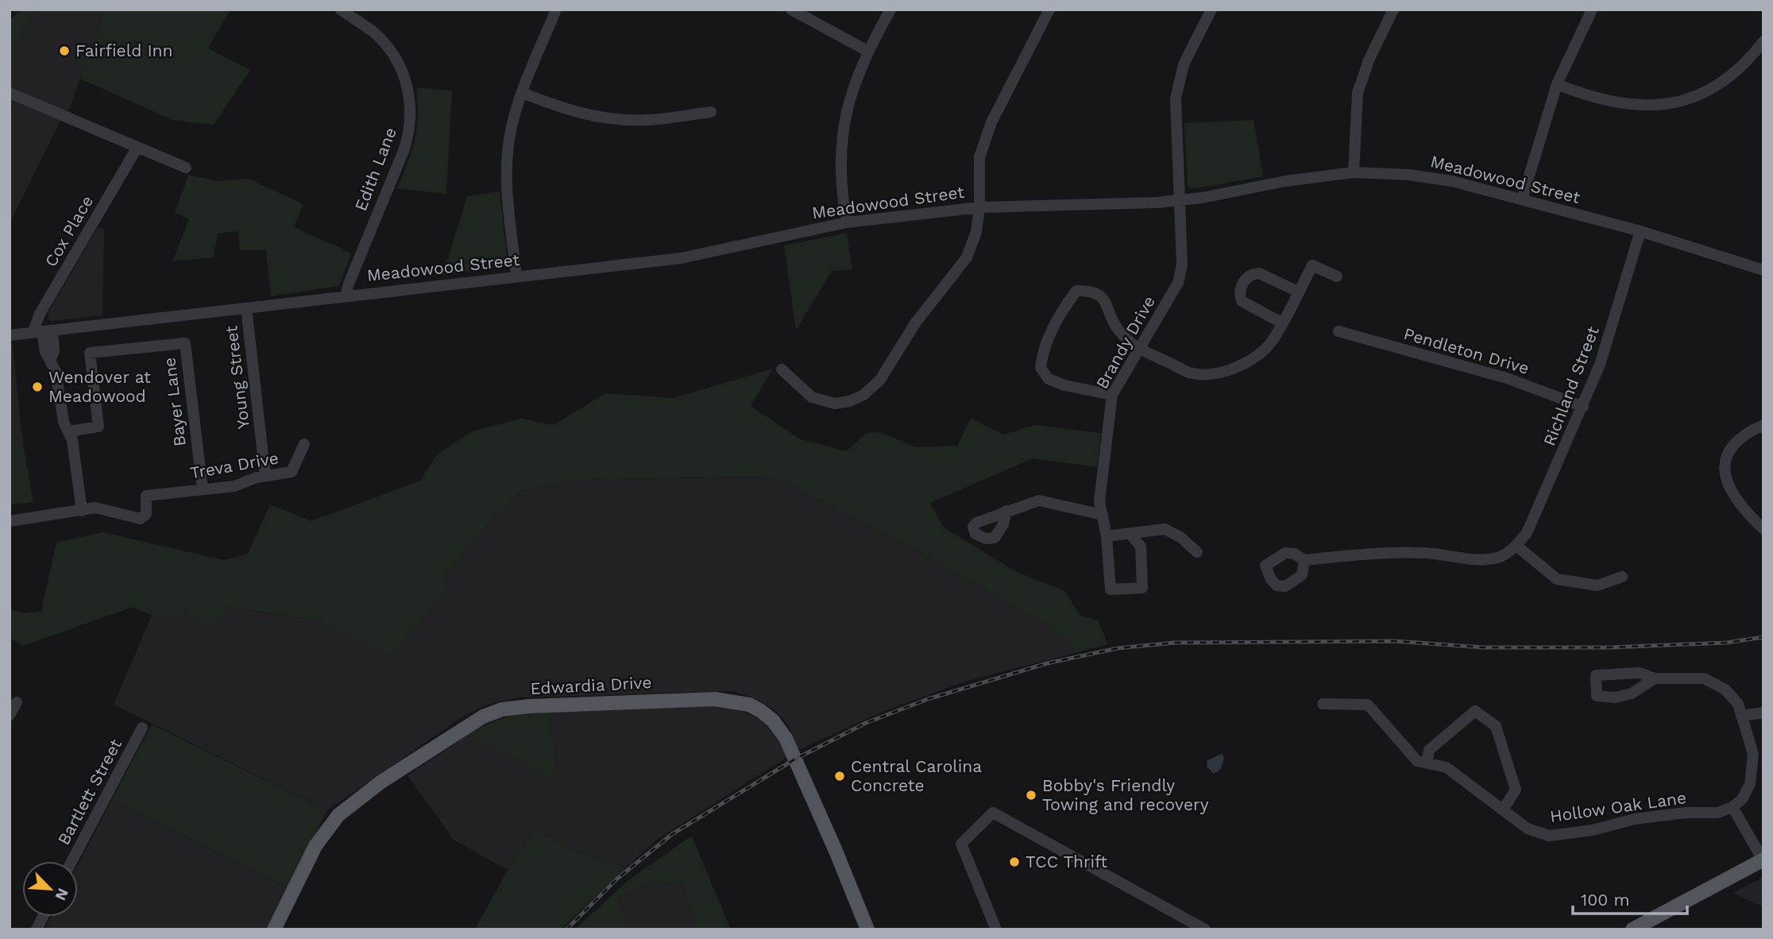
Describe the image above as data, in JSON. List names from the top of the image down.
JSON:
{
  "streets": {
    "main road": ["Edwardia Drive"],
    "street": [
      "Edith Lane",
      "Meadowood Street",
      "Cox Place",
      "Brandy Drive",
      "Pendleton Drive",
      "Young Street",
      "Richland Street",
      "Bayer Lane",
      "Treva Drive",
      "Bartlett Street",
      "Hollow Oak Lane"
    ]
  },
  "crossings": [
    ["Edith Lane", "Meadowood Street"],
    ["Meadowood Street", "Cox Place"],
    ["Meadowood Street", "Brandy Drive"],
    ["Meadowood Street", "Young Street"],
    ["Meadowood Street", "Richland Street"],
    ["Cox Place", "Bayer Lane"],
    ["Cox Place", "Treva Drive"],
    ["Pendleton Drive", "Richland Street"],
    ["Young Street", "Treva Drive"],
    ["Bayer Lane", "Treva Drive"]
  ],
  "places": [
    "Fairfield Inn",
    "Wendover at Meadowood",
    "Central Carolina Concrete",
    "Bobby's Friendly Towing and recovery",
    "TCC Thrift"
  ],
  "scale_bar": "100 m",
  "north": "bottom right"
}
